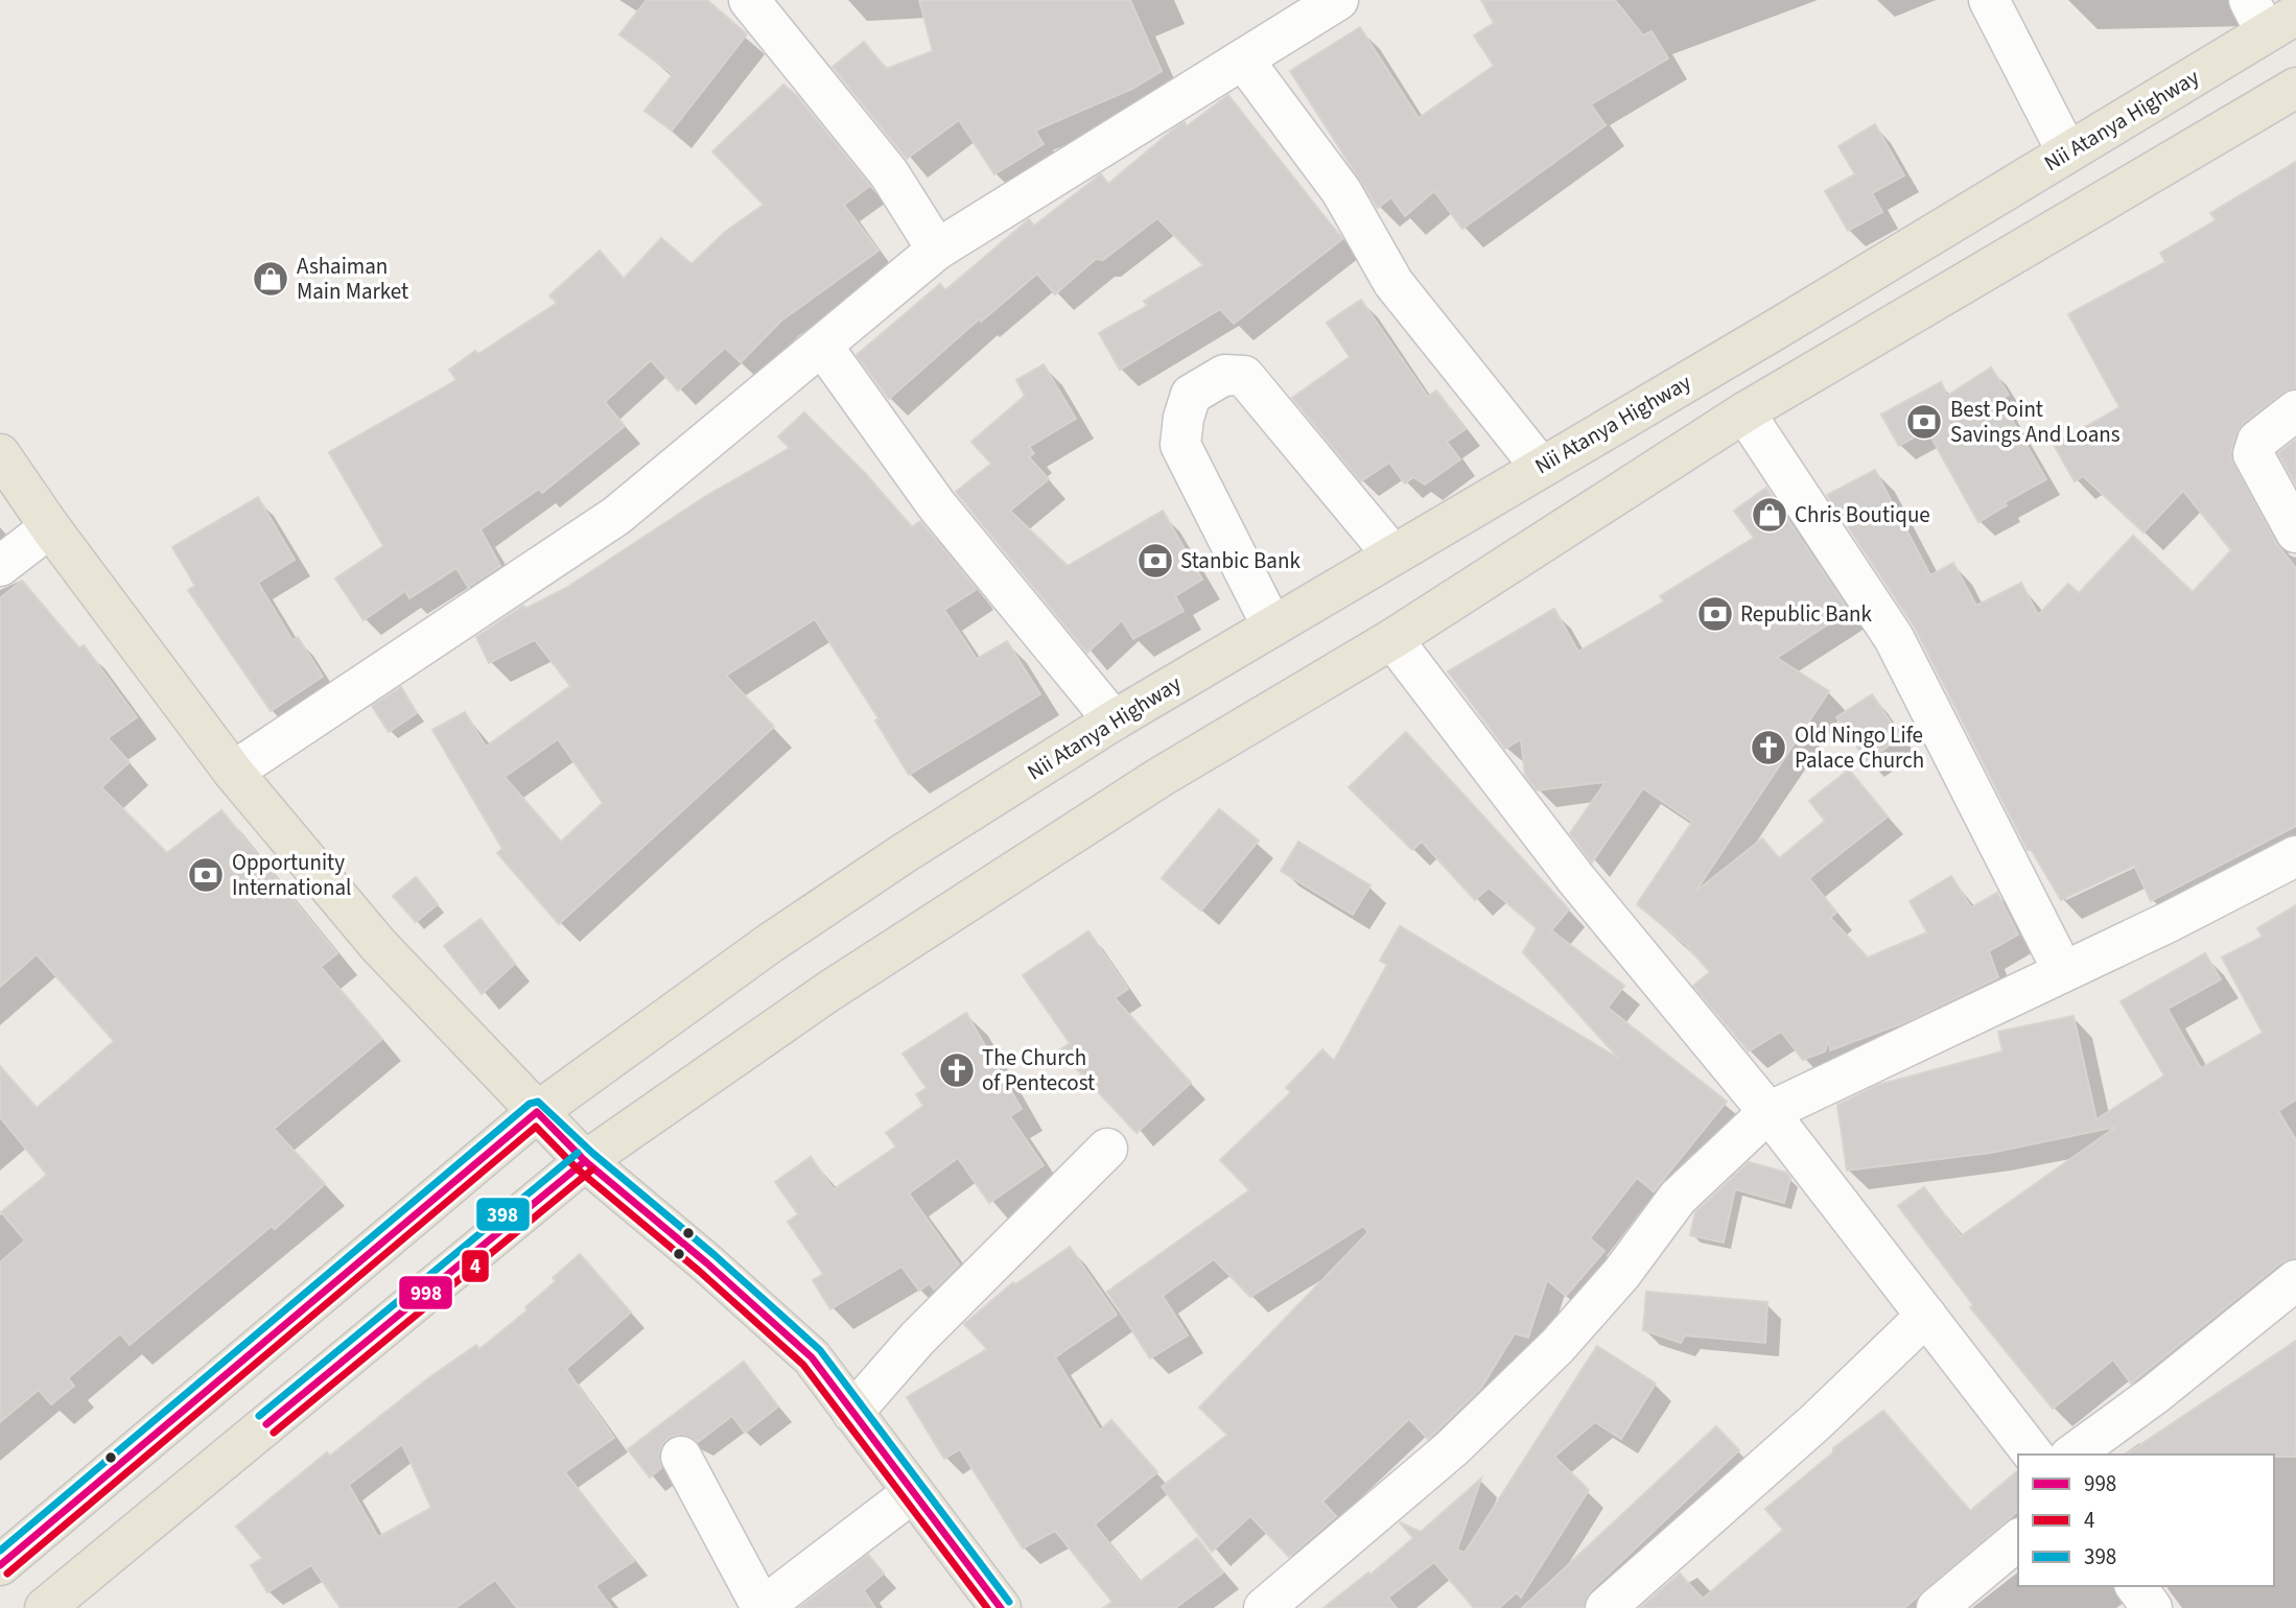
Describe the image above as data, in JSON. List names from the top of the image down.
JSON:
{
  "streets": {
    "main road": ["Nii Atanya Highway"]
  },
  "places": {
    "shop": ["Ashaiman Main Market", "Chris Boutique"],
    "bank": [
      "Best Point Savings And Loans",
      "Stanbic Bank",
      "Republic Bank",
      "Opportunity International"
    ],
    "church": ["Old Ningo Life Palace Church", "The Church of Pentecost"]
  },
  "lines": ["transit line 398", "transit line 998", "transit line 4"],
  "legend": ["998", "4", "398"]
}
